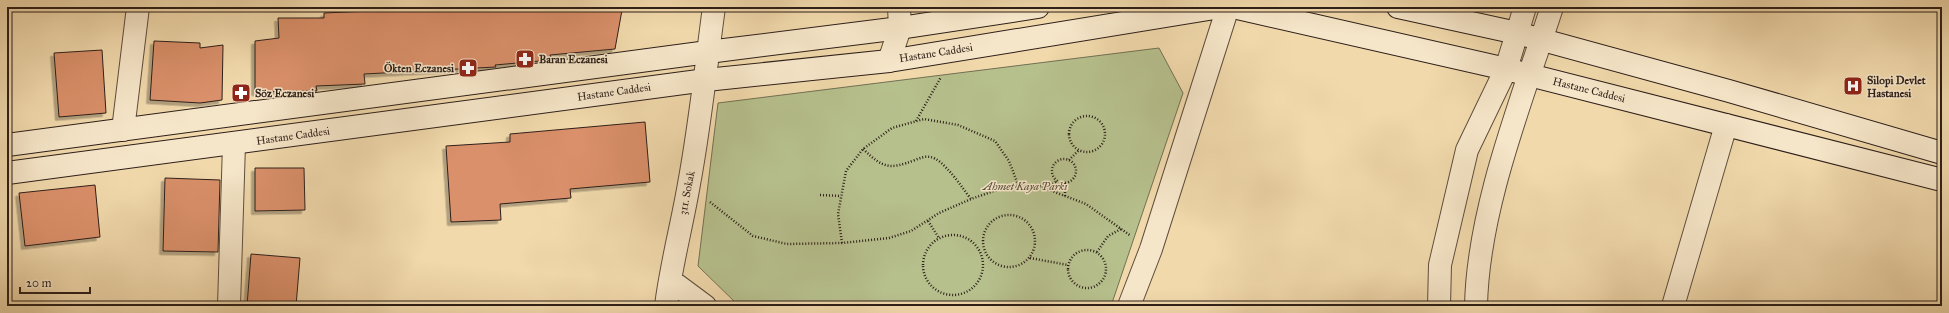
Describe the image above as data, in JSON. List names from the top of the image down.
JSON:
{
  "streets": {
    "main road": ["Hastane Caddesi", "311. Sokak"]
  },
  "crossings": [
    ["Hastane Caddesi", "311. Sokak"]
  ],
  "parks": ["Ahmet Kaya Parkı"],
  "places": {
    "pharmacy": ["Baran Eczanesi", "Ökten Eczanesi", "Söz Eczanesi"],
    "hospital": ["Silopi Devlet Hastanesi"]
  },
  "scale_bar": "20 m"
}
